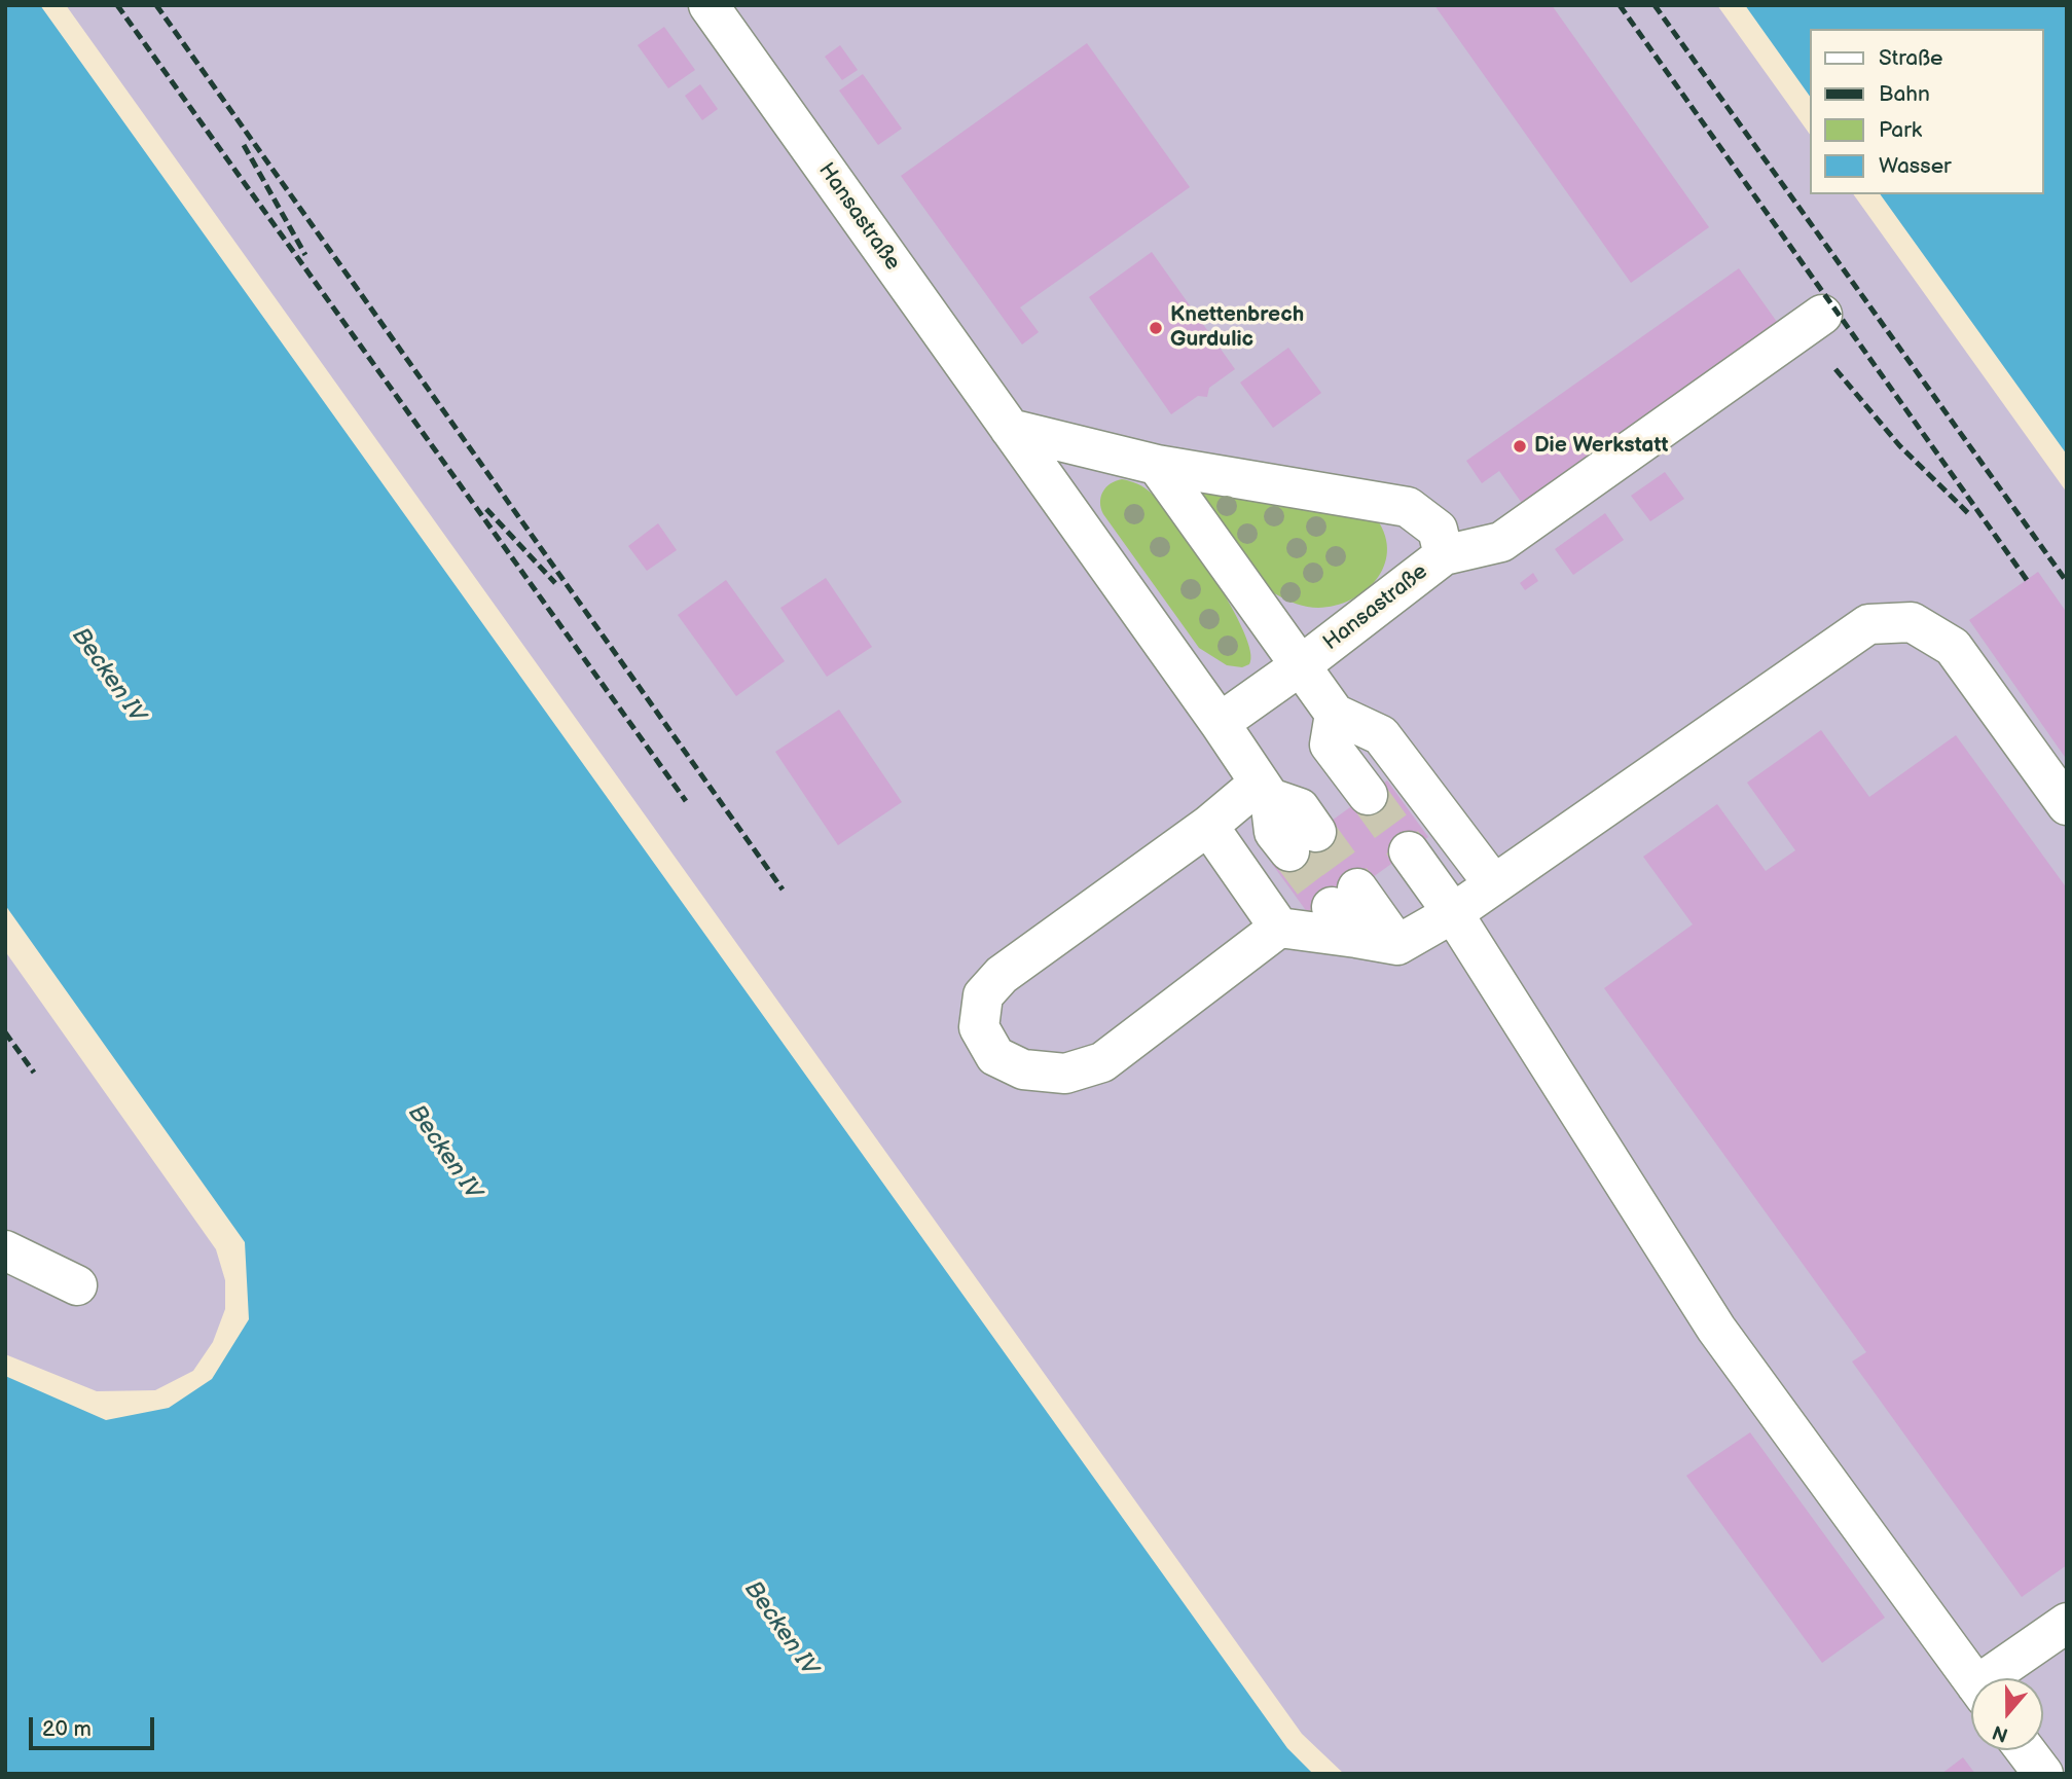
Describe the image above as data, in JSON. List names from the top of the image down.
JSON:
{
  "streets": {
    "street": ["Hansastraße"]
  },
  "water": ["Becken IV"],
  "places": ["Knettenbrech Gurdulic", "Die Werkstatt"],
  "legend": [
    "Straße",
    "Bahn",
    "Park",
    "Wasser"
  ],
  "scale_bar": "20 m",
  "north": "bottom"
}
